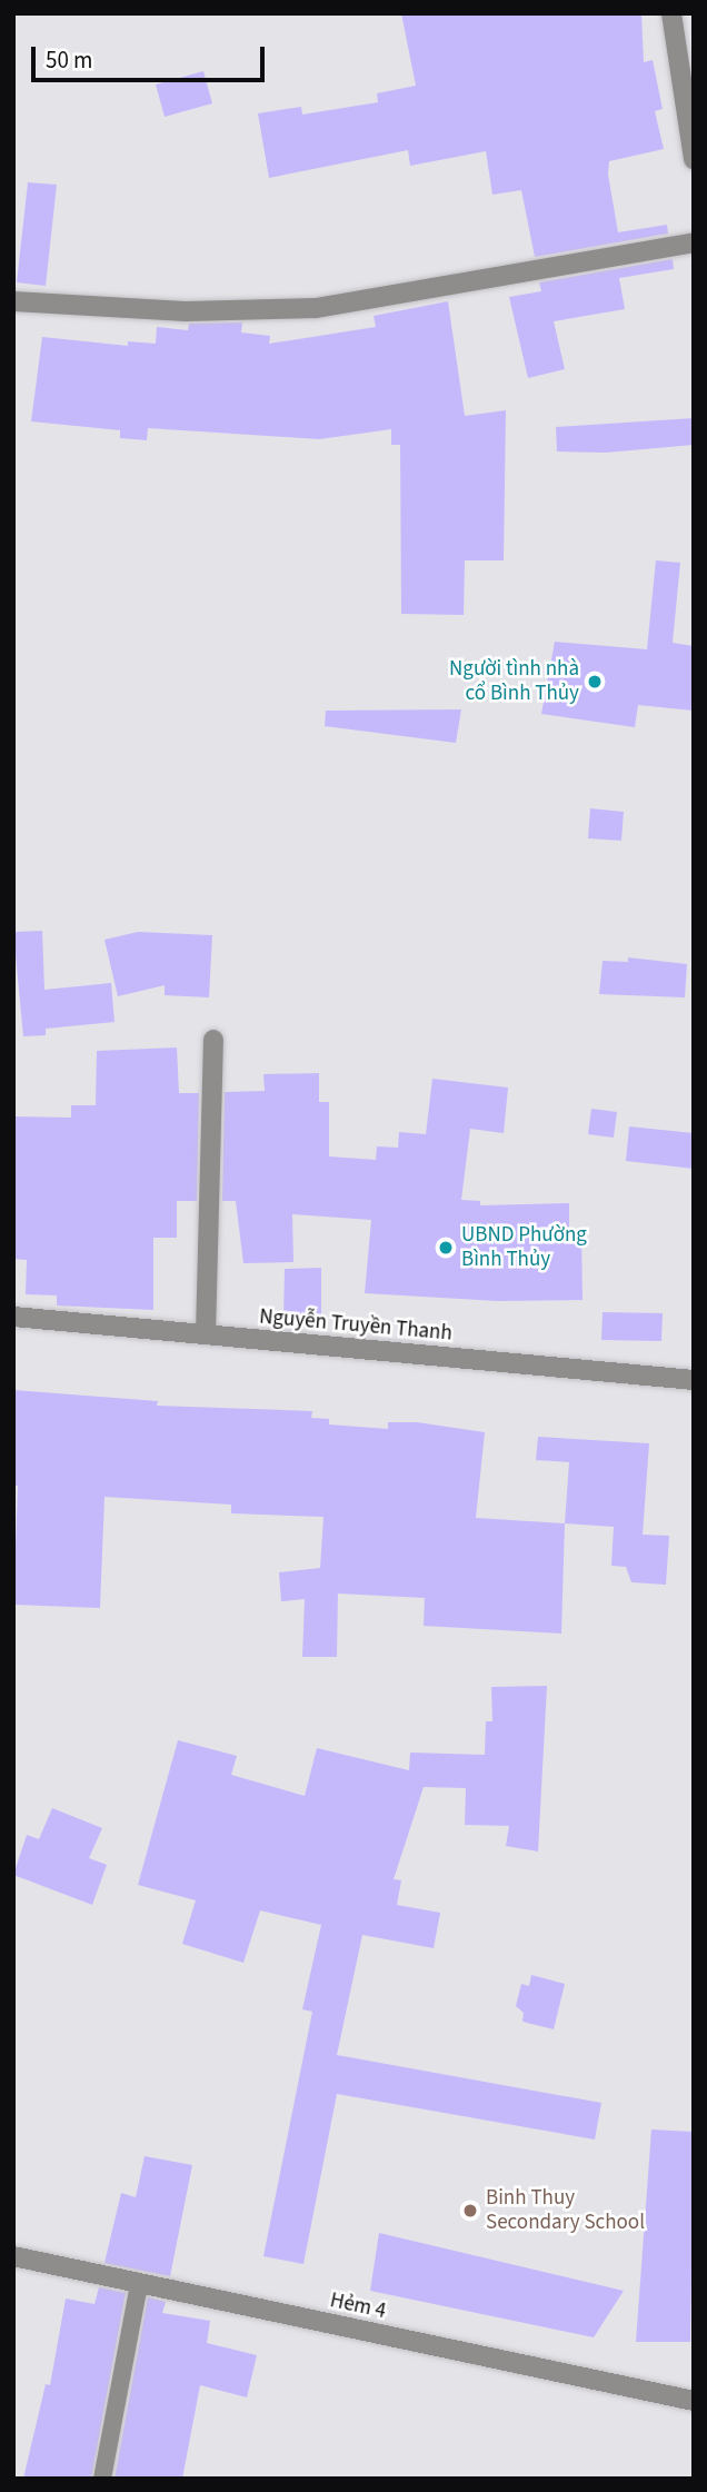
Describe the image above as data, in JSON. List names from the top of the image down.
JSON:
{
  "streets": {
    "street": ["Nguyễn Truyền Thanh", "Hẻm 4"]
  },
  "places": ["Người tình nhà cổ Bình Thủy", "UBND Phường Bình Thủy", "Binh Thuy Secondary School"],
  "scale_bar": "50 m"
}
